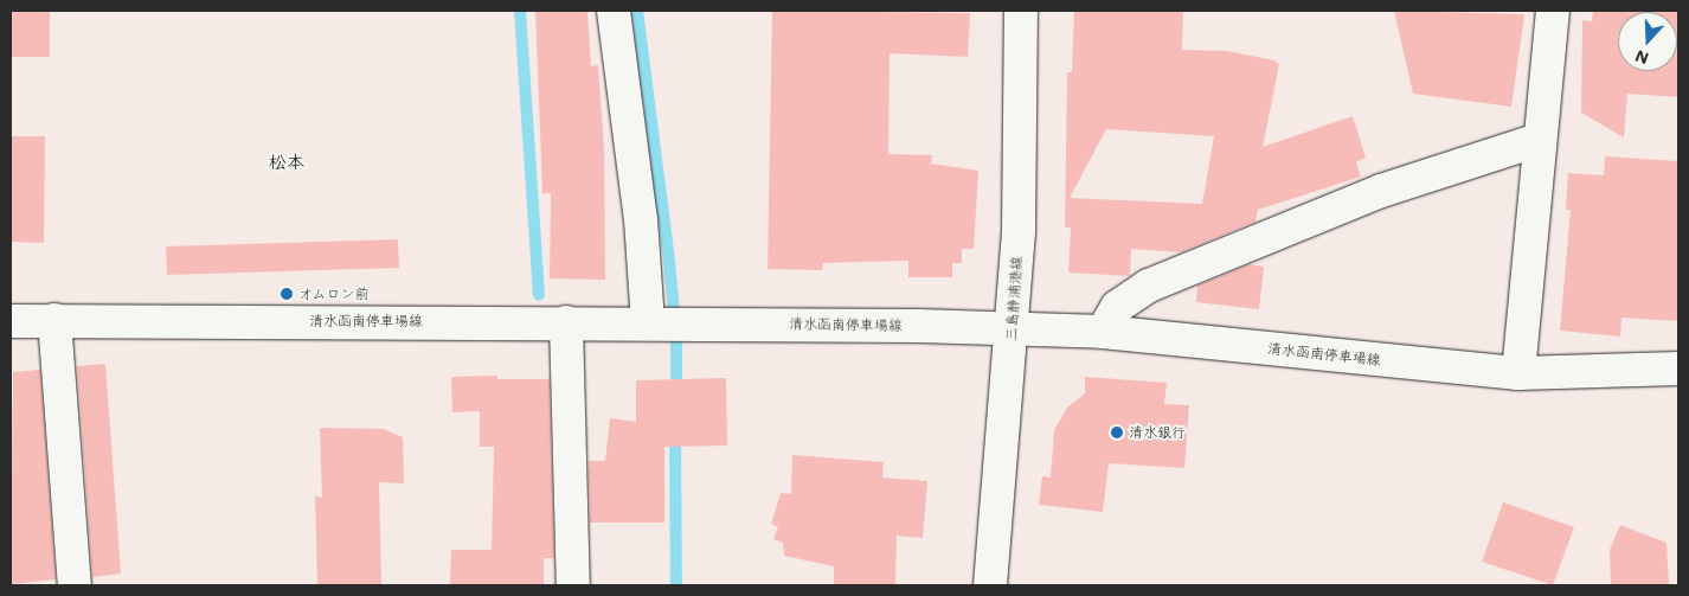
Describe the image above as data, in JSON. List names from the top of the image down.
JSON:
{
  "streets": {
    "main road": ["三島静浦港線", "清水函南停車場線"]
  },
  "crossings": [
    ["三島静浦港線", "清水函南停車場線"]
  ],
  "districts": ["松本"],
  "places": ["オムロン前", "清水銀行"],
  "north": "bottom"
}
